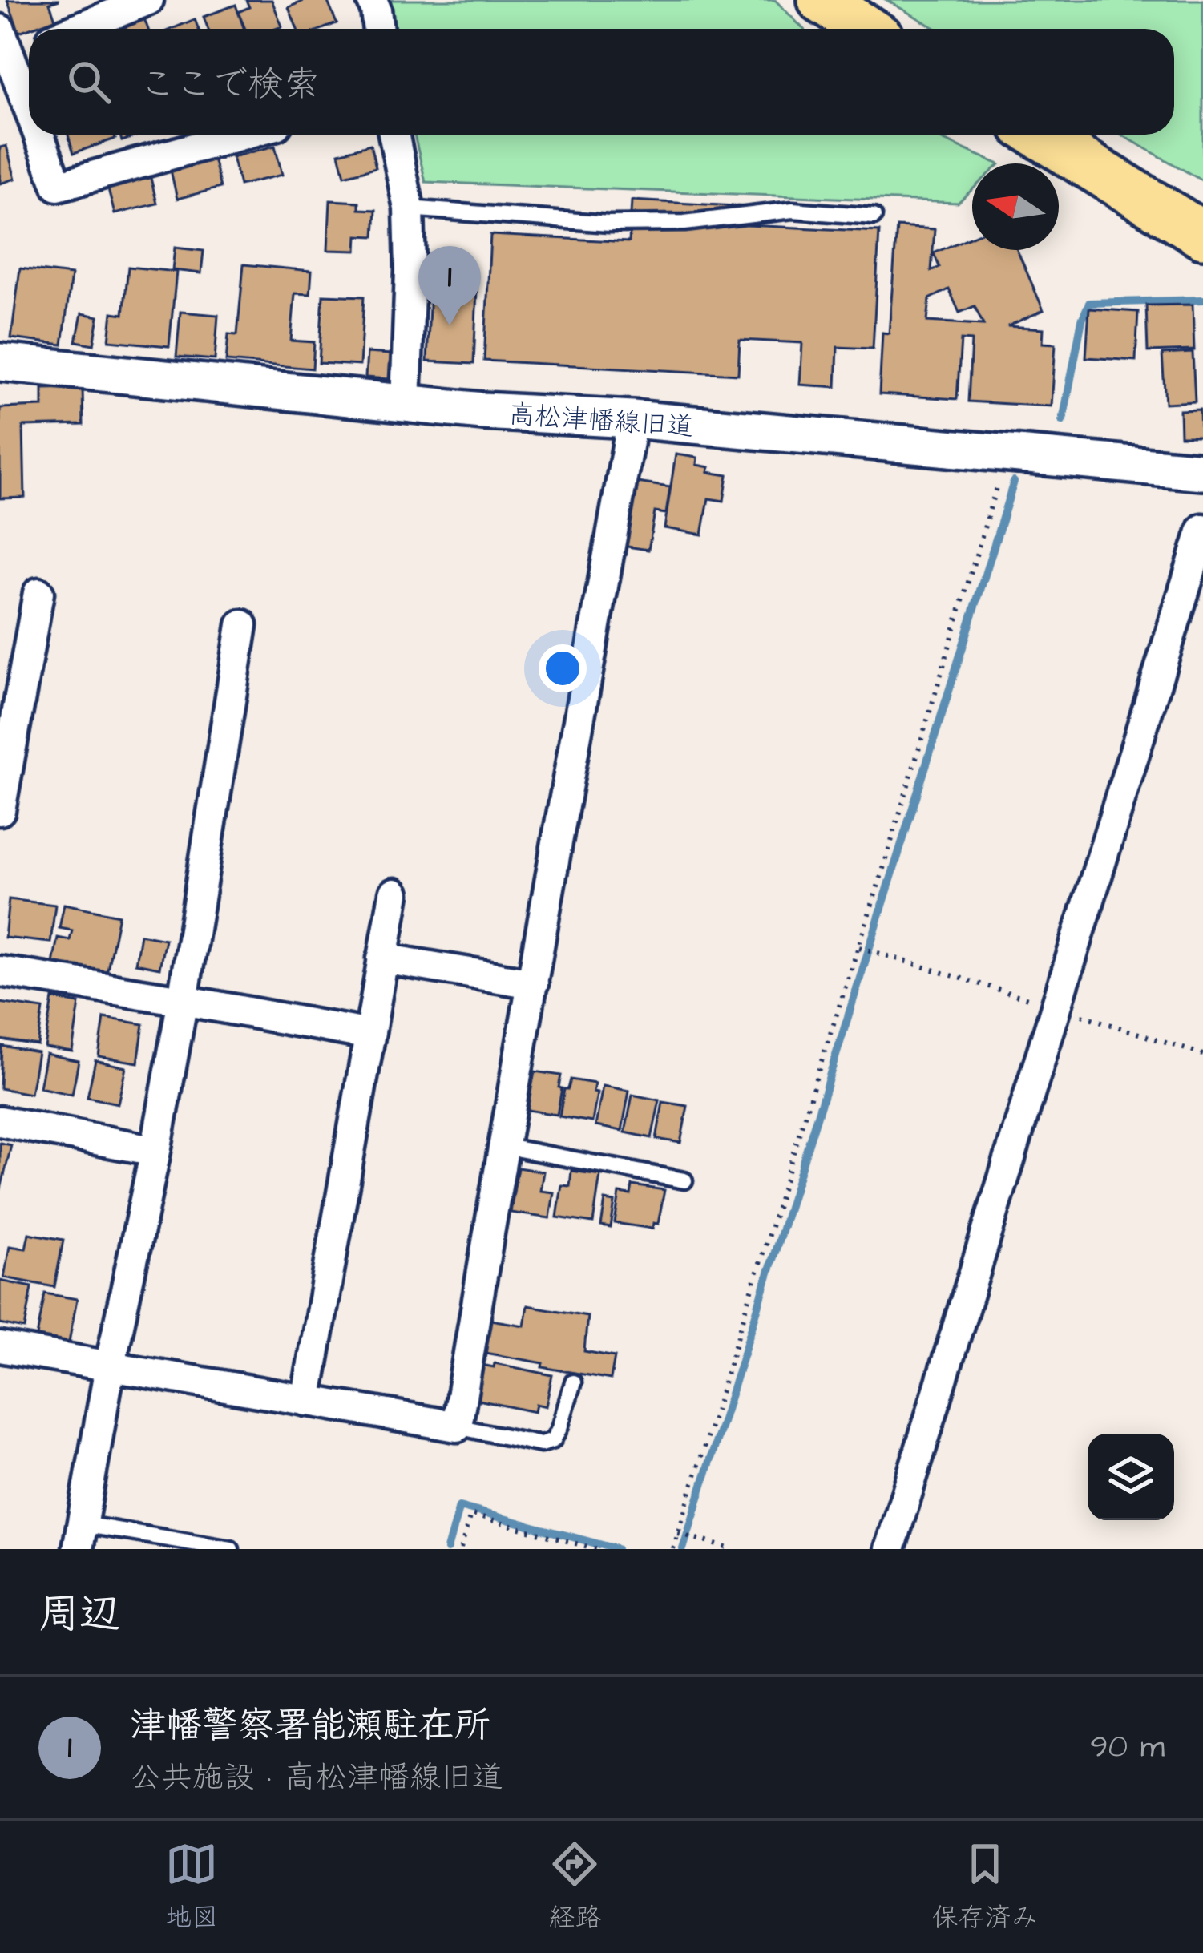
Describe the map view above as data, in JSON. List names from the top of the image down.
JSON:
{
  "streets": {
    "street": ["高松津幡線旧道"]
  },
  "north": "left",
  "page": {
    "search": "ここで検索",
    "pins": "1",
    "heading": "周辺",
    "list": [
      {
        "mark": "1",
        "name": "津幡警察署能瀬駐在所",
        "note": "公共施設 · 高松津幡線旧道",
        "value": "90 m"
      }
    ],
    "nav": ["地図", "経路", "保存済み"]
  }
}
